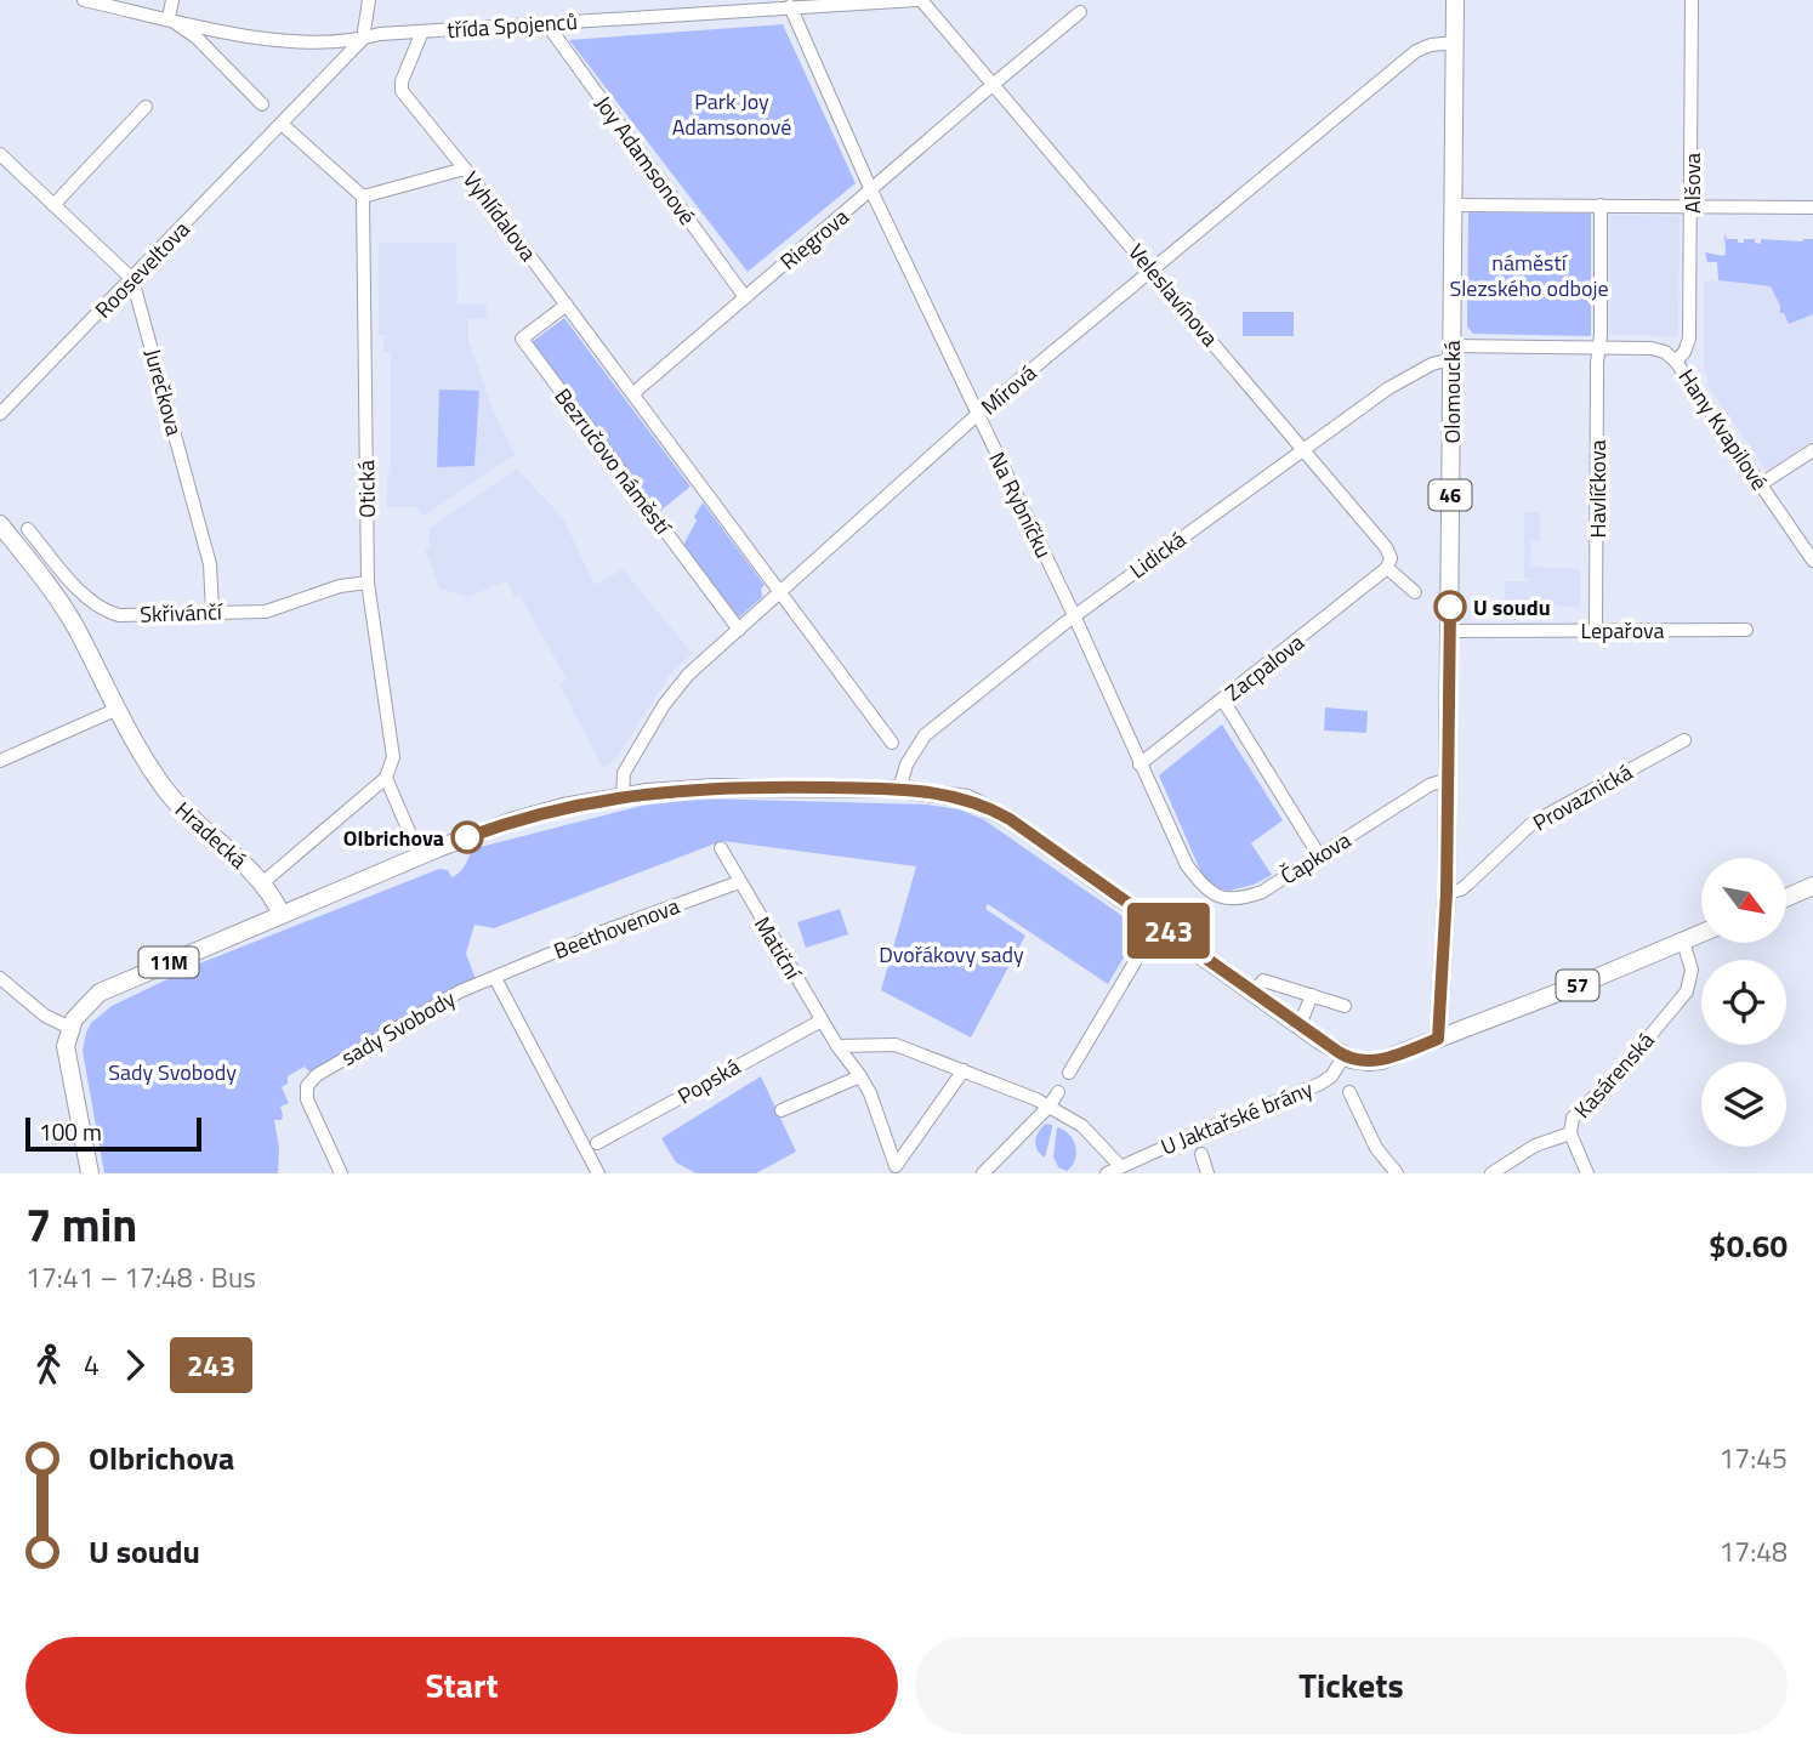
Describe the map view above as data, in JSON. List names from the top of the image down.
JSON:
{
  "streets": {
    "main road": [
      "Olomoucká",
      "46",
      "Hradecká",
      "11M",
      "57"
    ],
    "street": [
      "třída Spojenců",
      "Joy Adamsonové",
      "Alšova",
      "Vyhlídalova",
      "Riegrova",
      "Rooseveltova",
      "Veleslavínova",
      "Mírová",
      "Jurečkova",
      "Hany Kvapilové",
      "Bezručovo náměstí",
      "Otická",
      "Havlíčkova",
      "Na Rybníčku",
      "Lidická",
      "Skřivánčí",
      "Lepařova",
      "Zacpalova",
      "Provaznická",
      "Čapkova",
      "Beethovenova",
      "Matiční",
      "sady Svobody",
      "Kasárenská",
      "Popská",
      "U Jaktařské brány"
    ]
  },
  "crossings": [
    ["třída Spojenců", "Joy Adamsonové"],
    ["třída Spojenců", "Vyhlídalova"],
    ["třída Spojenců", "Veleslavínova"],
    ["třída Spojenců", "Na Rybníčku"],
    ["Joy Adamsonové", "Riegrova"],
    ["Alšova", "Hany Kvapilové"],
    ["Vyhlídalova", "Riegrova"],
    ["Vyhlídalova", "Bezručovo náměstí"],
    ["Riegrova", "Veleslavínova"],
    ["Riegrova", "Na Rybníčku"],
    ["Rooseveltova", "Jurečkova"],
    ["Veleslavínova", "Mírová"],
    ["Veleslavínova", "Lidická"],
    ["Veleslavínova", "Zacpalova"],
    ["Mírová", "Olomoucká"],
    ["Mírová", "Bezručovo náměstí"],
    ["Mírová", "Na Rybníčku"],
    ["Mírová", "11M"],
    ["Jurečkova", "Skřivánčí"],
    ["Olomoucká", "Hany Kvapilové"],
    ["Olomoucká", "Lidická"],
    ["Olomoucká", "Lepařova"],
    ["Olomoucká", "Provaznická"],
    ["Olomoucká", "Čapkova"],
    ["Olomoucká", "57"],
    ["Hany Kvapilové", "Havlíčkova"],
    ["Hany Kvapilové", "Lidická"],
    ["Otická", "Skřivánčí"],
    ["Havlíčkova", "Lepařova"],
    ["Na Rybníčku", "Lidická"],
    ["Na Rybníčku", "Zacpalova"],
    ["Na Rybníčku", "Čapkova"],
    ["Hradecká", "11M"],
    ["Beethovenova", "Matiční"],
    ["Beethovenova", "sady Svobody"],
    ["Matiční", "Popská"],
    ["57", "Kasárenská"]
  ],
  "parks": [
    "Park Joy Adamsonové",
    "náměstí Slezského odboje",
    "Dvořákovy sady",
    "Sady Svobody"
  ],
  "places": ["U soudu", "Olbrichova"],
  "lines": ["bus line 243"],
  "scale_bar": "100 m",
  "north": "bottom right",
  "page": {
    "on_map": "243",
    "scale": "100 m",
    "heading": ["7 min", "17:41 – 17:48 · Bus", "$0.60"],
    "legs": ["4", "243"],
    "list": [
      {
        "name": "Olbrichova",
        "value": "17:45"
      },
      {
        "name": "U soudu",
        "value": "17:48"
      }
    ],
    "buttons": ["Start", "Tickets"]
  }
}
